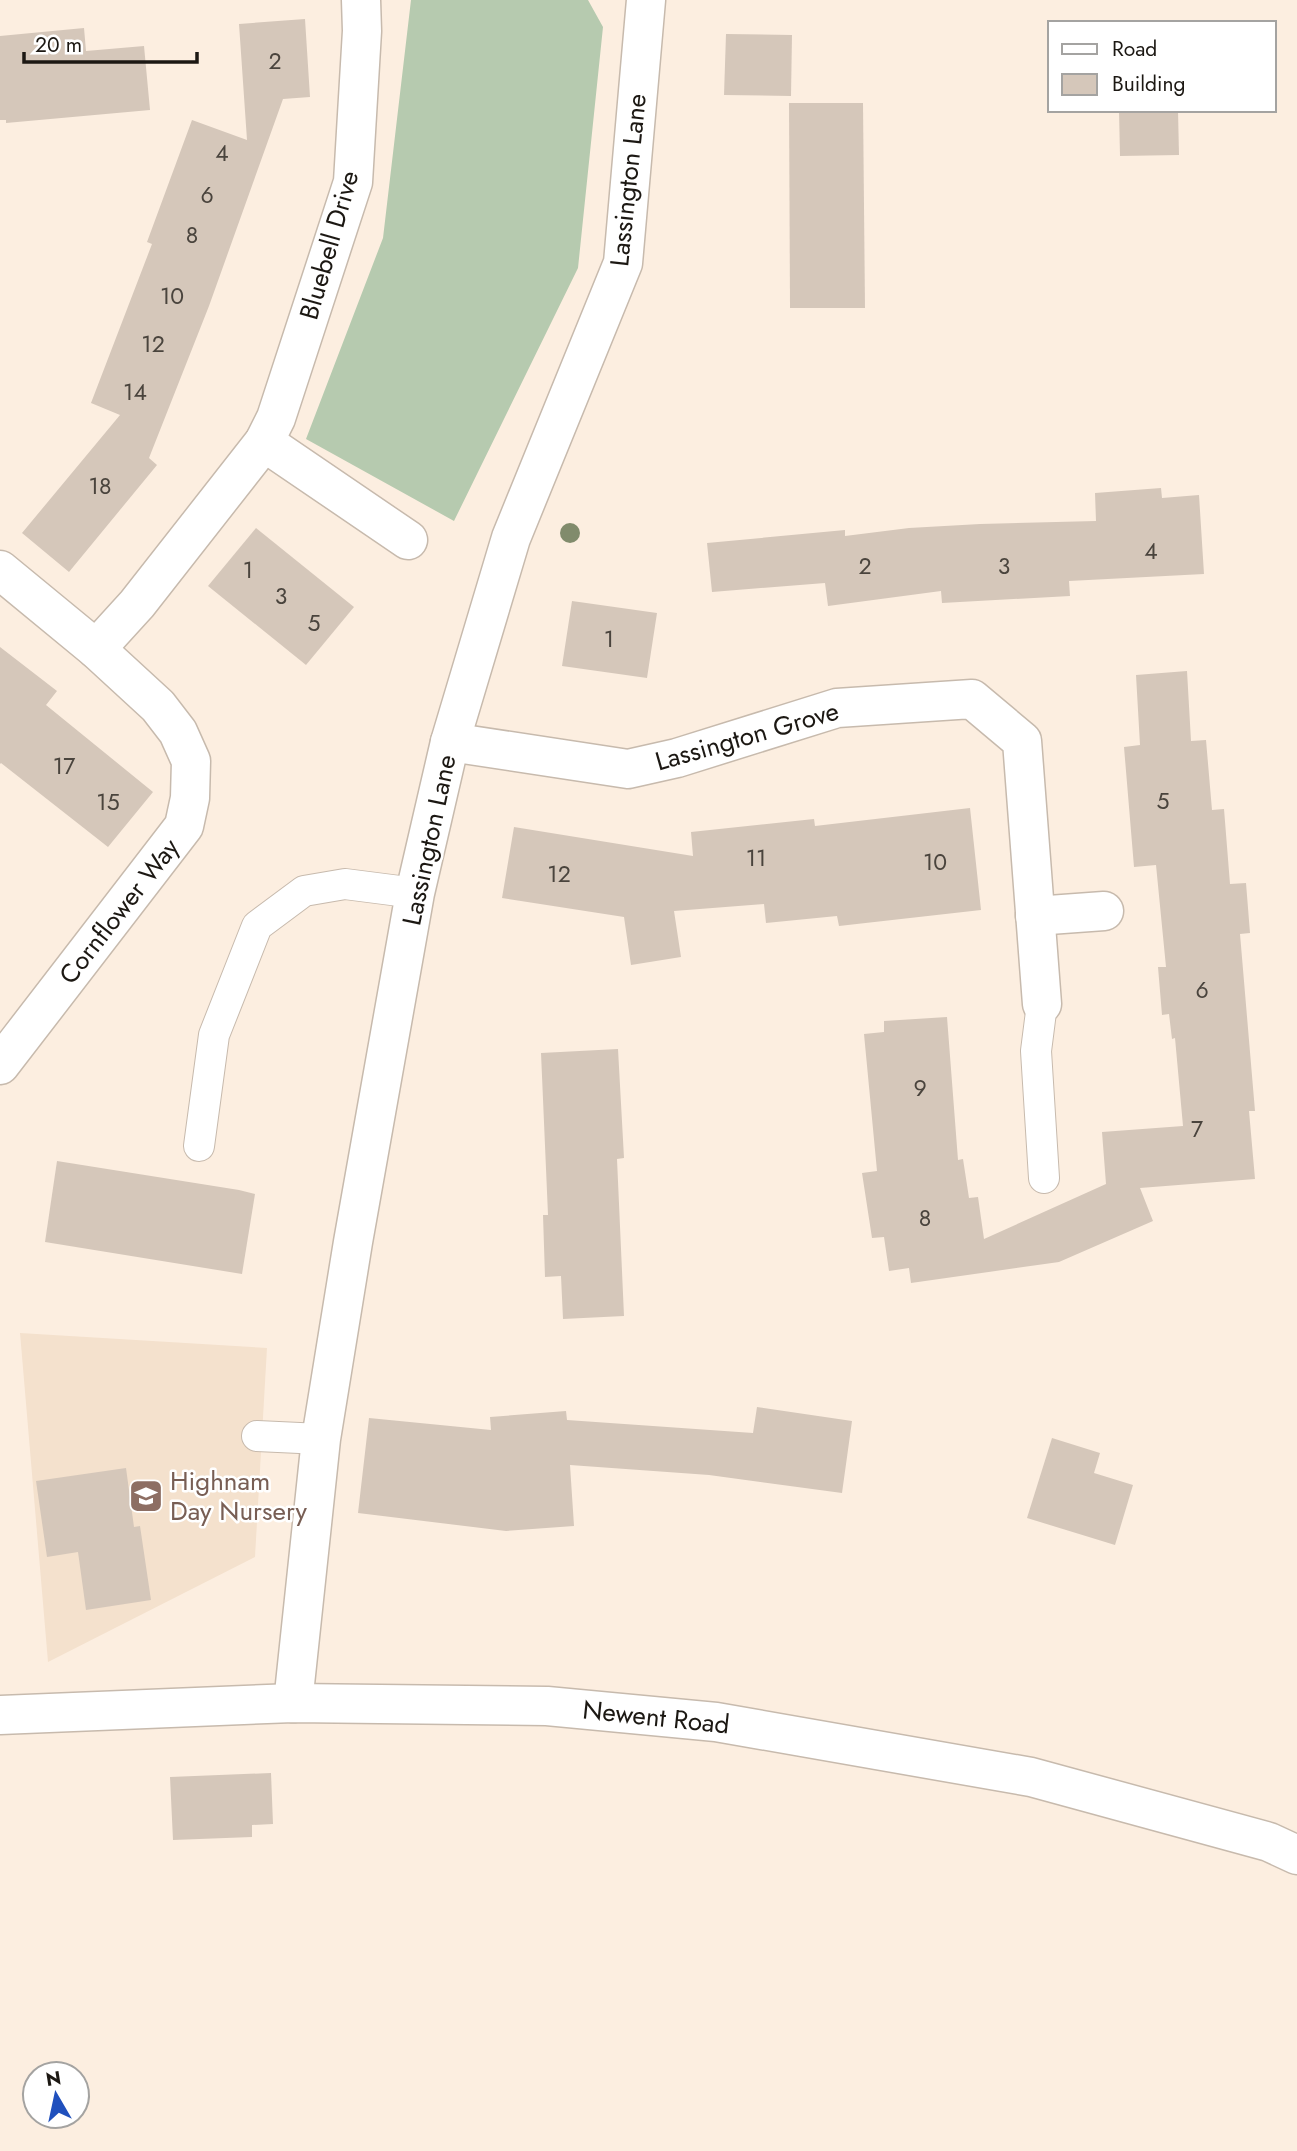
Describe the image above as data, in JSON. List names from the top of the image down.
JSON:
{
  "streets": {
    "street": [
      "Lassington Lane",
      "Bluebell Drive",
      "Lassington Grove",
      "Cornflower Way",
      "Newent Road"
    ]
  },
  "crossings": [
    ["Lassington Lane", "Lassington Grove"],
    ["Lassington Lane", "Newent Road"],
    ["Bluebell Drive", "Cornflower Way"]
  ],
  "places": {
    "school or university": ["Highnam Day Nursery"]
  },
  "house_numbers": [
    "2",
    "4",
    "6",
    "8",
    "10",
    "12",
    "14",
    "18",
    "4",
    "2",
    "3",
    "1",
    "3",
    "5",
    "1",
    "17",
    "5",
    "15",
    "11",
    "10",
    "12",
    "6",
    "9",
    "7",
    "8"
  ],
  "legend": ["Road", "Building"],
  "scale_bar": "20 m",
  "north": "top"
}
